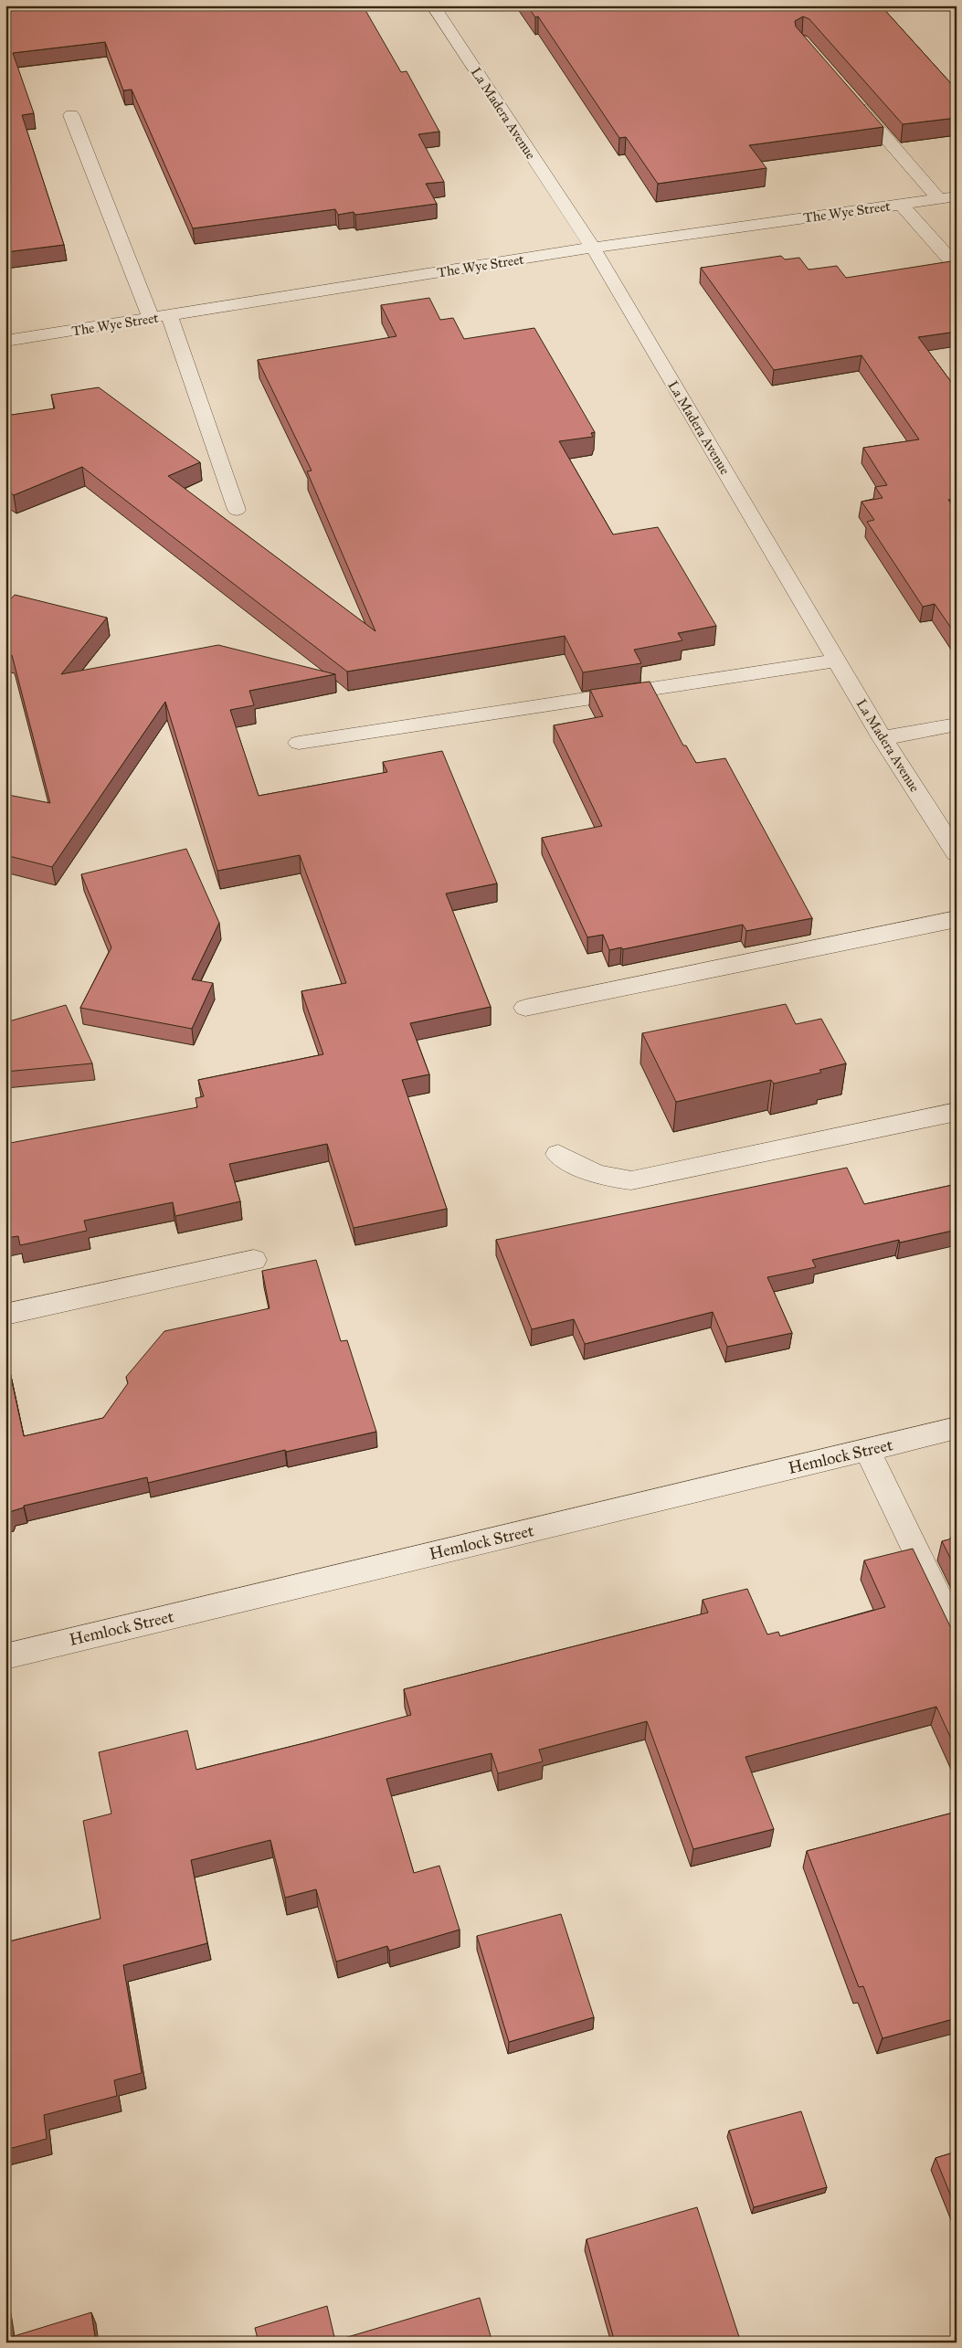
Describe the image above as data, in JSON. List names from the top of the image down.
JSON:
{
  "streets": {
    "street": ["La Madera Avenue", "The Wye Street", "Hemlock Street"]
  },
  "crossings": [
    ["La Madera Avenue", "The Wye Street"]
  ]
}
